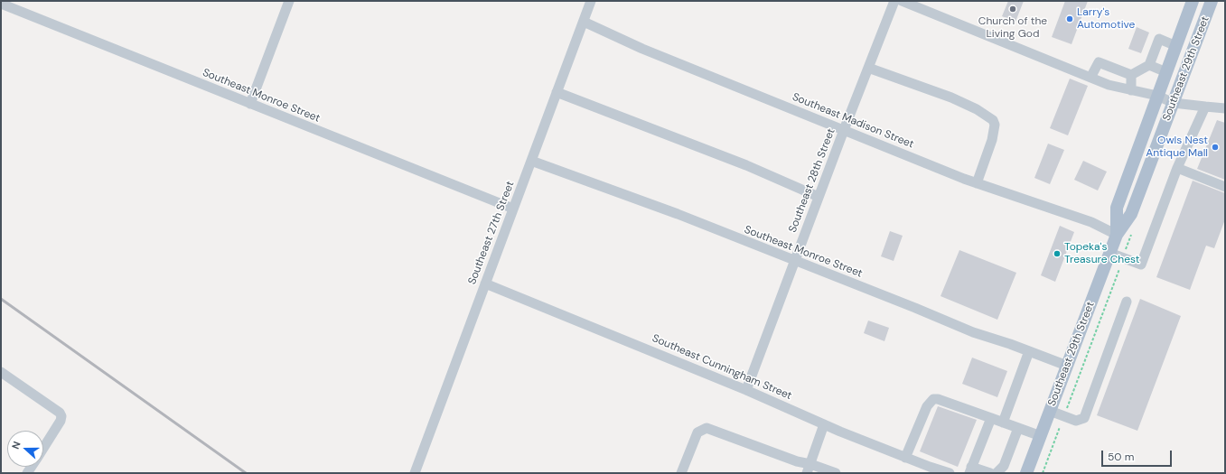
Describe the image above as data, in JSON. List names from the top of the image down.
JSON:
{
  "streets": {
    "main road": ["Southeast 29th Street"],
    "street": [
      "Southeast Monroe Street",
      "Southeast Madison Street",
      "Southeast 28th Street",
      "Southeast 27th Street",
      "Southeast Cunningham Street"
    ]
  },
  "crossings": [
    ["Southeast 29th Street", "Southeast Monroe Street"],
    ["Southeast 29th Street", "Southeast Madison Street"],
    ["Southeast Monroe Street", "Southeast 28th Street"],
    ["Southeast Monroe Street", "Southeast 27th Street"],
    ["Southeast Madison Street", "Southeast 28th Street"],
    ["Southeast Madison Street", "Southeast 27th Street"],
    ["Southeast 28th Street", "Southeast Cunningham Street"],
    ["Southeast 27th Street", "Southeast Cunningham Street"]
  ],
  "places": [
    "Church of the Living God",
    "Larry's Automotive",
    "Owls Nest Antique Mall",
    "Topeka's Treasure Chest"
  ],
  "scale_bar": "50 m",
  "north": "left"
}
